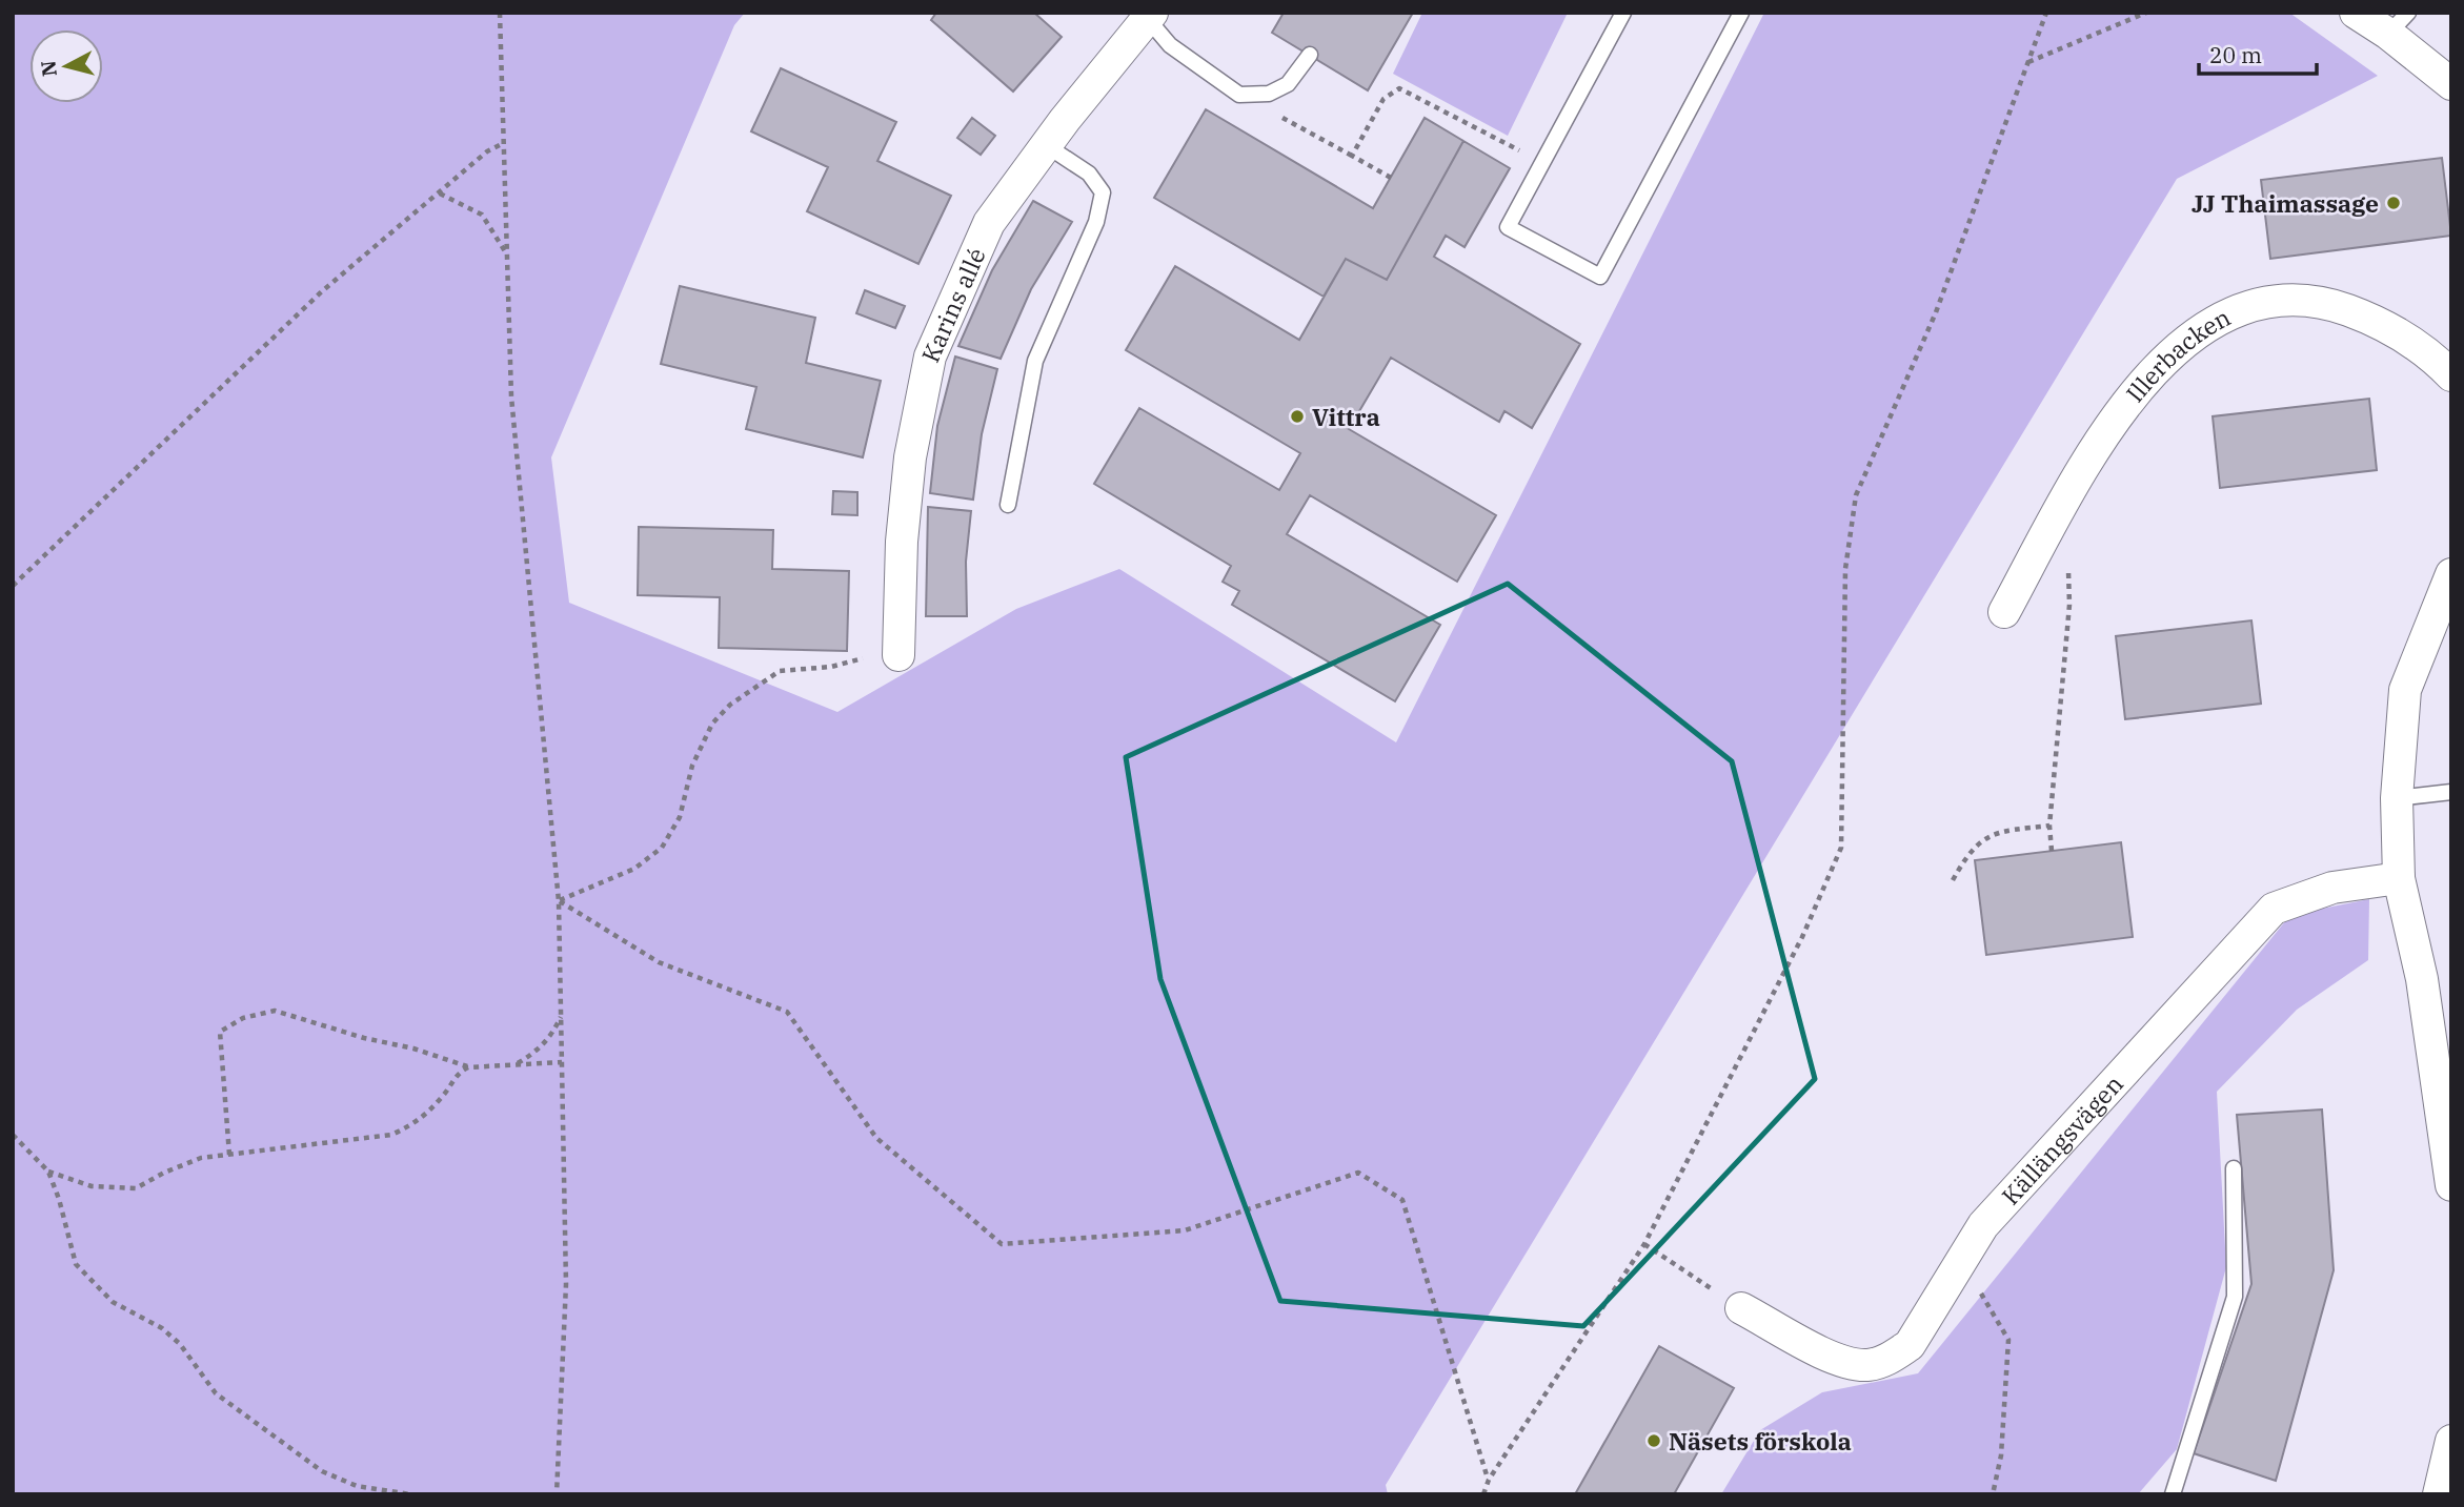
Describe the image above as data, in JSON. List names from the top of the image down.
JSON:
{
  "streets": {
    "street": ["Karins allé", "Illerbacken", "Källängsvägen"]
  },
  "places": ["JJ Thaimassage", "Vittra", "Näsets förskola"],
  "scale_bar": "20 m",
  "north": "left"
}
